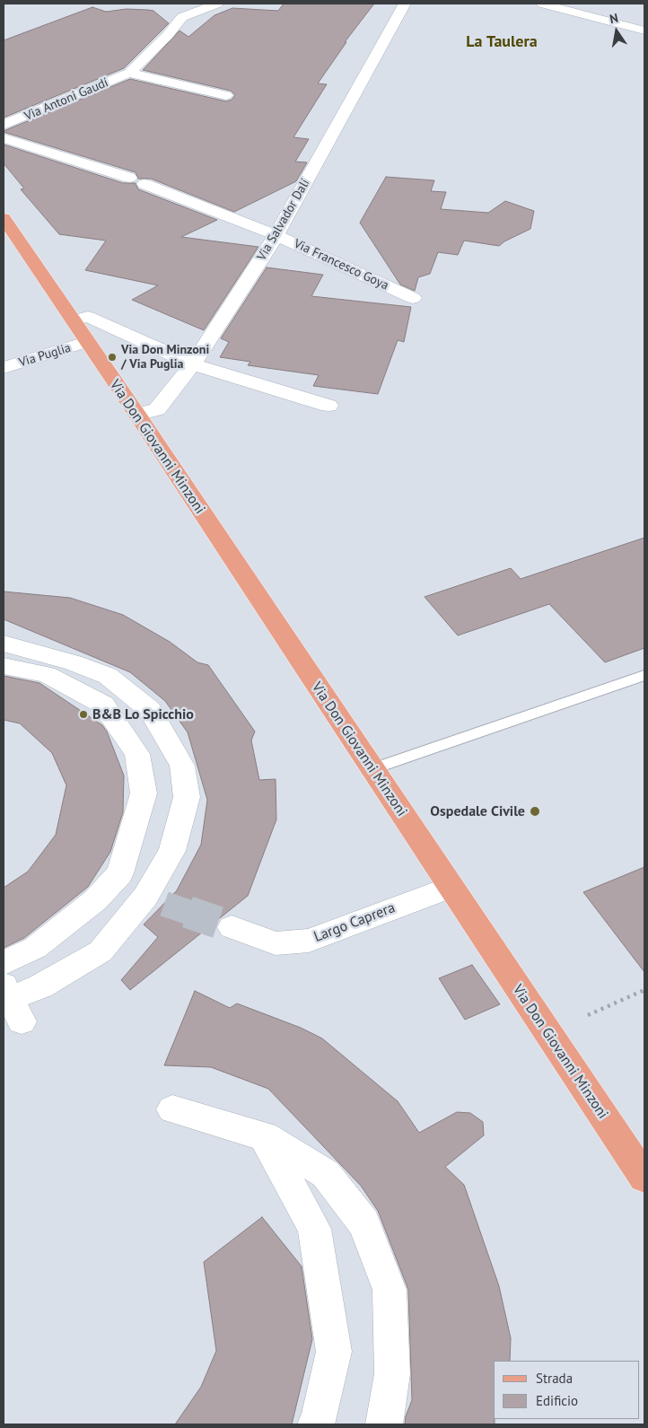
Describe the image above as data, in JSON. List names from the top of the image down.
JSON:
{
  "streets": {
    "main road": ["Via Don Giovanni Minzoni"],
    "street": [
      "Via Antoni Gaudí",
      "Via Salvador Dalí",
      "Via Francesco Goya",
      "Via Puglia",
      "Largo Caprera"
    ]
  },
  "crossings": [
    ["Via Salvador Dalí", "Via Francesco Goya"],
    ["Via Salvador Dalí", "Via Don Giovanni Minzoni"],
    ["Via Puglia", "Via Don Giovanni Minzoni"],
    ["Via Don Giovanni Minzoni", "Largo Caprera"]
  ],
  "districts": ["La Taulera"],
  "places": ["Via Don Minzoni / Via Puglia", "B&B Lo Spicchio", "Ospedale Civile"],
  "legend": ["Strada", "Edificio"],
  "north": "top"
}
